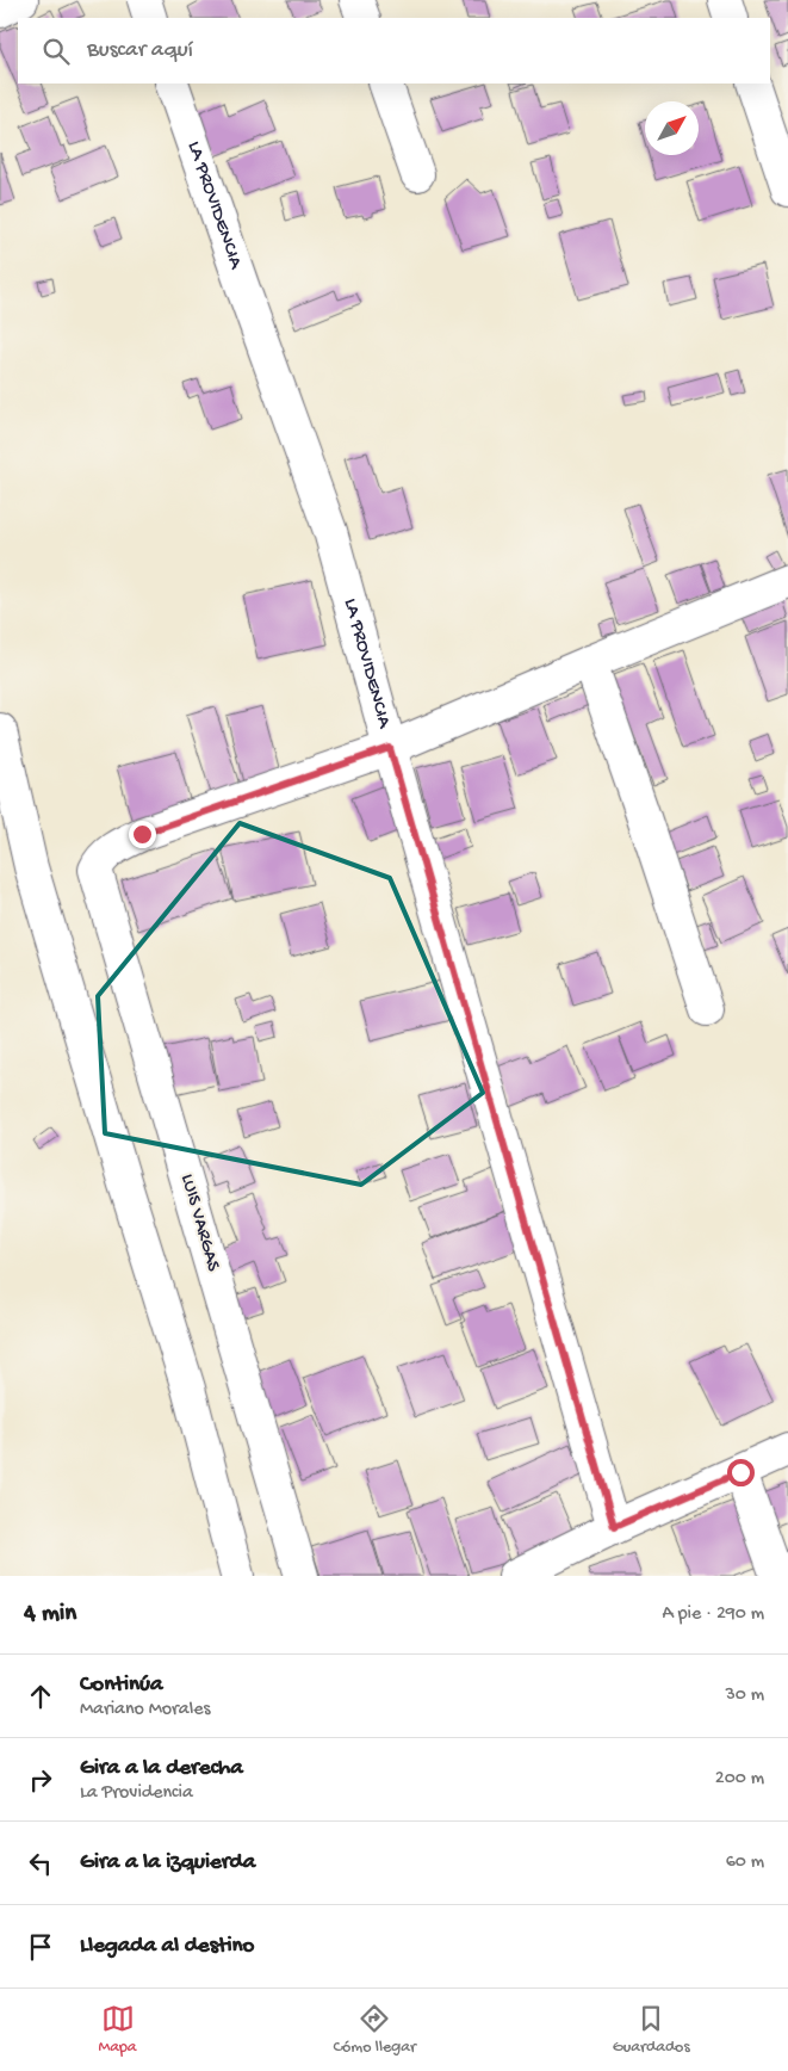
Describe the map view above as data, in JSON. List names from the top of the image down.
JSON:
{
  "streets": {
    "street": ["LA PROVIDENCIA", "LUIS VARGAS"]
  },
  "crossings": [
    ["LA PROVIDENCIA", "LUIS VARGAS"]
  ],
  "north": "top right",
  "page": {
    "search": "Buscar aquí",
    "heading": ["4 min", "A pie · 290 m"],
    "list": [
      ["Continúa", "Mariano Morales", "30 m"],
      ["Gira a la derecha", "La Providencia", "200 m"],
      ["Gira a la izquierda", "60 m"],
      "Llegada al destino"
    ],
    "nav": ["Mapa", "Cómo llegar", "Guardados"]
  }
}
